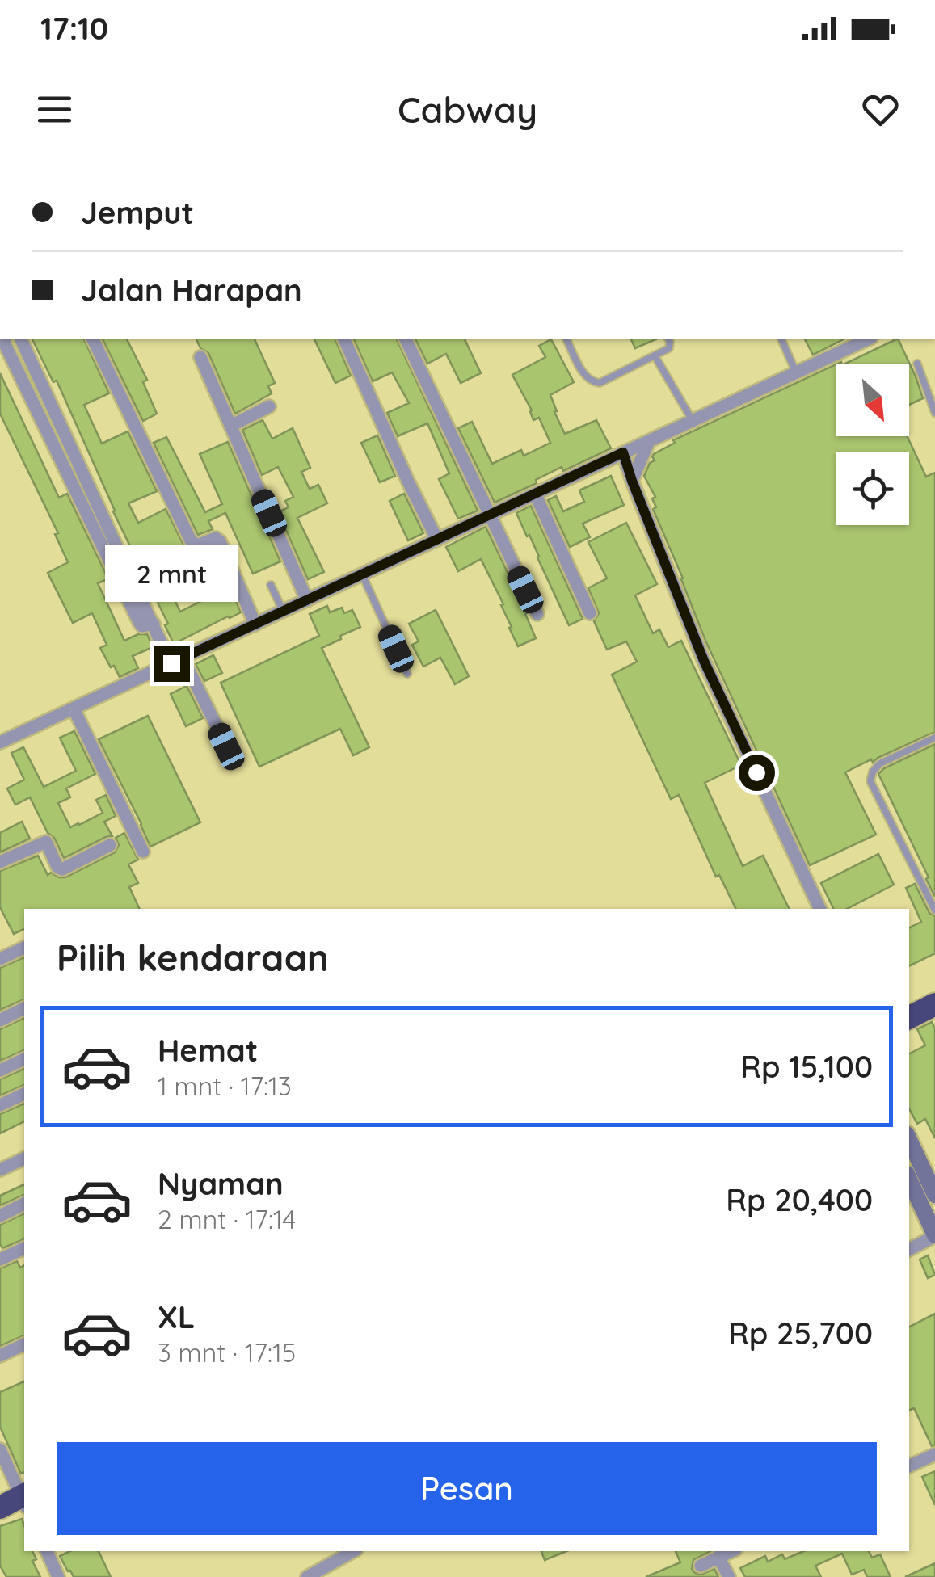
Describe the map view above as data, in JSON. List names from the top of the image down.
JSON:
{
  "north": "bottom right",
  "page": {
    "status": "17:10",
    "header": "Cabway",
    "banner": ["Jemput", "Jalan Harapan"],
    "bubble": "2 mnt",
    "heading": "Pilih kendaraan",
    "list": [
      {
        "name": "Hemat",
        "note": "1 mnt · 17:13",
        "value": "Rp 15,100"
      },
      {
        "name": "Nyaman",
        "note": "2 mnt · 17:14",
        "value": "Rp 20,400"
      },
      {
        "name": "XL",
        "note": "3 mnt · 17:15",
        "value": "Rp 25,700"
      }
    ],
    "buttons": "Pesan"
  }
}
